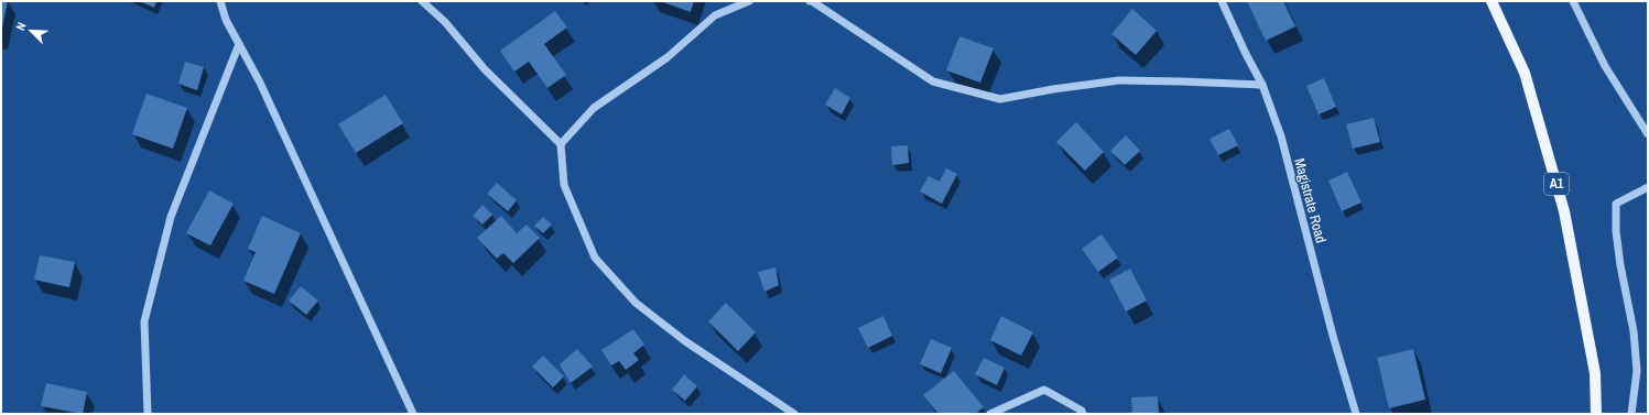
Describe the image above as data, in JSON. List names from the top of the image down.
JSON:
{
  "streets": {
    "main road": ["A1"],
    "street": ["Magistrate Road"]
  },
  "north": "top left"
}
